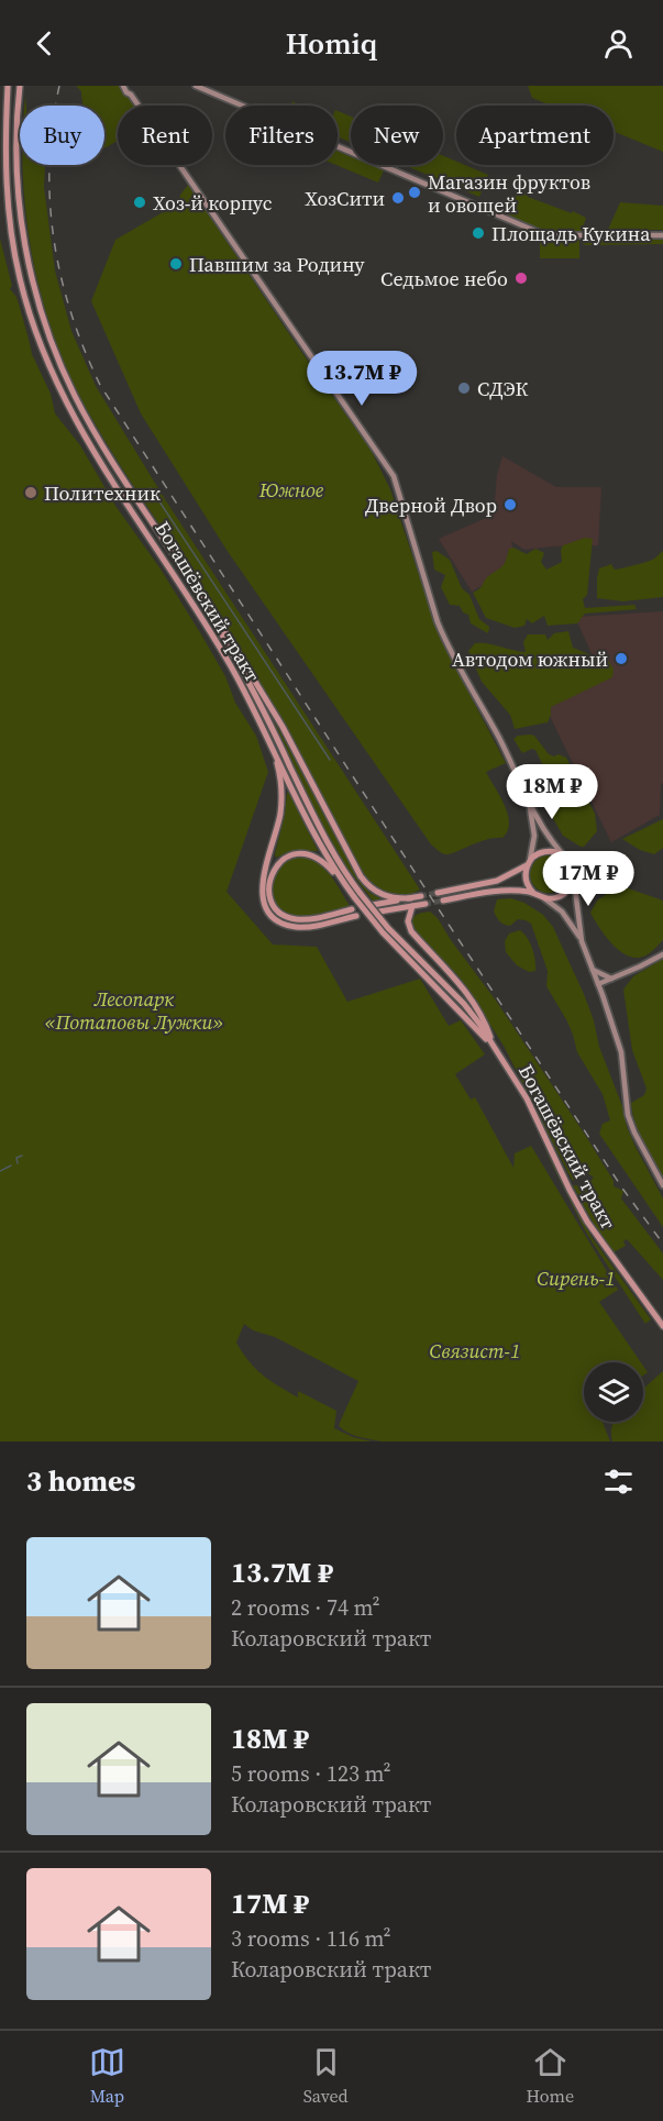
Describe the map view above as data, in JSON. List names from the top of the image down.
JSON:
{
  "streets": {
    "main road": ["Богашёвский тракт"]
  },
  "parks": [
    "Южное",
    "Лесопарк «Потаповы Лужки»",
    "Сирень-1",
    "Связист-1"
  ],
  "places": [
    "Магазин фруктов и овощей",
    "ХозСити",
    "Хоз-й корпус",
    "Площадь Кукина",
    "Павшим за Родину",
    "Седьмое небо",
    "СДЭК",
    "Политехник",
    "Дверной Двор",
    "Автодом южный"
  ],
  "page": {
    "header": "Homiq",
    "chip": [
      "Buy",
      "Rent",
      "Filters",
      "New",
      "Apartment"
    ],
    "price": ["13.7M ₽", "18M ₽", "17M ₽"],
    "heading": "3 homes",
    "list": [
      {
        "name": "13.7M ₽",
        "note": "2 rooms · 74 m² · Коларовский тракт"
      },
      {
        "name": "18M ₽",
        "note": "5 rooms · 123 m² · Коларовский тракт"
      },
      {
        "name": "17M ₽",
        "note": "3 rooms · 116 m² · Коларовский тракт"
      }
    ],
    "tabs": ["Map", "Saved", "Home"]
  }
}
